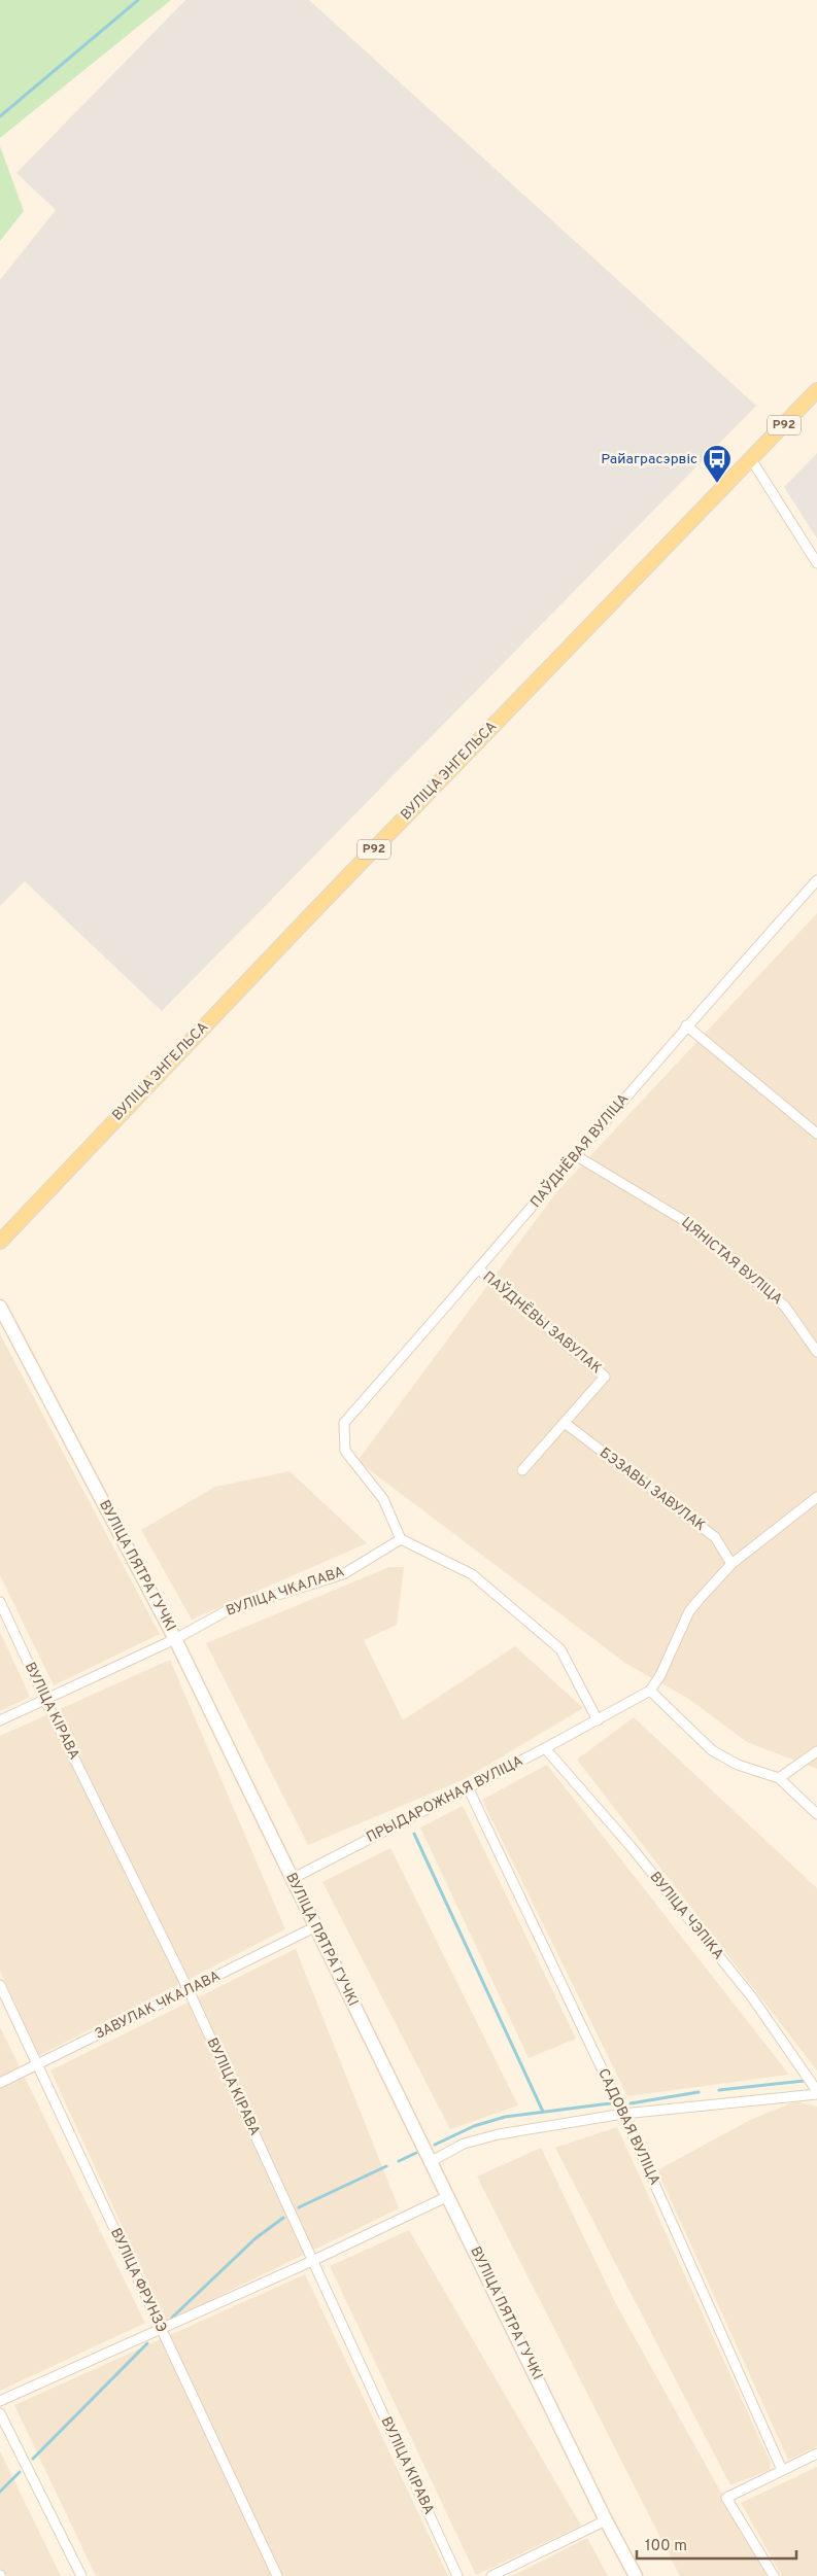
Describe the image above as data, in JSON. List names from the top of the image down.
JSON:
{
  "streets": {
    "main road": ["Р92", "ВУЛІЦА ЭНГЕЛЬСА"],
    "street": [
      "ПАЎДНЁВАЯ ВУЛІЦА",
      "ЦЯНІСТАЯ ВУЛІЦА",
      "ПАЎДНЁВЫ ЗАВУЛАК",
      "БЭЗАВЫ ЗАВУЛАК",
      "ВУЛІЦА ПЯТРА ГУЧКІ",
      "ВУЛІЦА ЧКАЛАВА",
      "ВУЛІЦА КІРАВА",
      "ПРЫДАРОЖНАЯ ВУЛІЦА",
      "ВУЛІЦА ЧЭПІКА",
      "ЗАВУЛАК ЧКАЛАВА",
      "САДОВАЯ ВУЛІЦА",
      "ВУЛІЦА ФРУНЗЭ"
    ]
  },
  "crossings": [
    ["Р92", "ВУЛІЦА ЭНГЕЛЬСА"],
    ["ПАЎДНЁВАЯ ВУЛІЦА", "ЦЯНІСТАЯ ВУЛІЦА"],
    ["ПАЎДНЁВАЯ ВУЛІЦА", "ПАЎДНЁВЫ ЗАВУЛАК"],
    ["ПАЎДНЁВАЯ ВУЛІЦА", "ВУЛІЦА ЧКАЛАВА"],
    ["ПАЎДНЁВЫ ЗАВУЛАК", "БЭЗАВЫ ЗАВУЛАК"],
    ["ВУЛІЦА ПЯТРА ГУЧКІ", "ВУЛІЦА ЧКАЛАВА"],
    ["ВУЛІЦА ПЯТРА ГУЧКІ", "ПРЫДАРОЖНАЯ ВУЛІЦА"],
    ["ВУЛІЦА ПЯТРА ГУЧКІ", "ЗАВУЛАК ЧКАЛАВА"],
    ["ВУЛІЦА ЧКАЛАВА", "ВУЛІЦА КІРАВА"],
    ["ВУЛІЦА КІРАВА", "ЗАВУЛАК ЧКАЛАВА"],
    ["ПРЫДАРОЖНАЯ ВУЛІЦА", "ВУЛІЦА ЧЭПІКА"],
    ["ПРЫДАРОЖНАЯ ВУЛІЦА", "САДОВАЯ ВУЛІЦА"],
    ["ЗАВУЛАК ЧКАЛАВА", "ВУЛІЦА ФРУНЗЭ"]
  ],
  "places": {
    "bus stop": ["Райаграсэрвіс"]
  },
  "scale_bar": "100 m"
}
